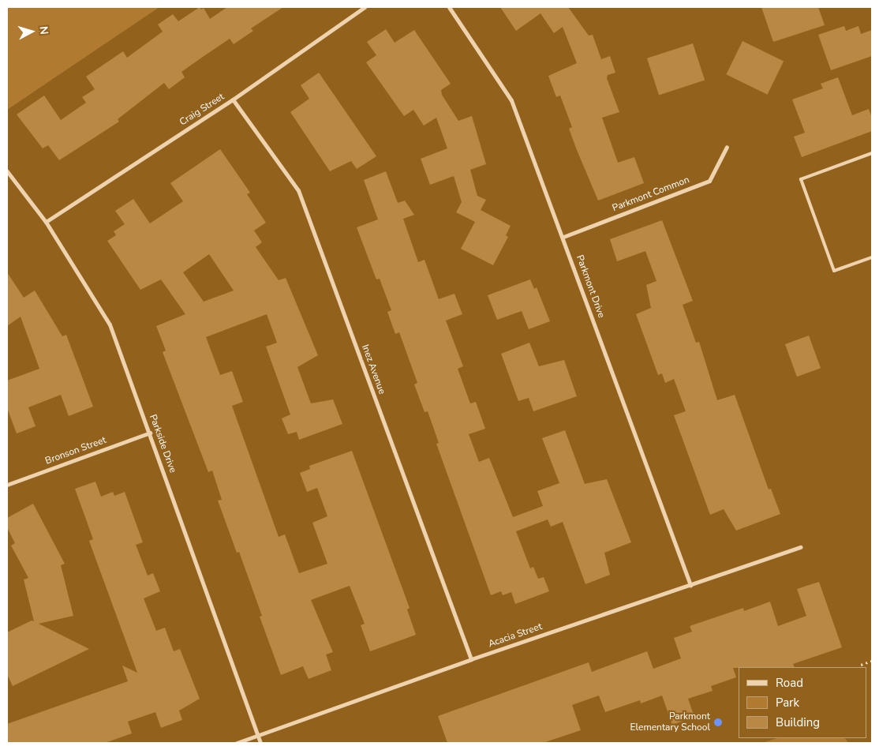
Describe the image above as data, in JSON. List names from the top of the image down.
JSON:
{
  "streets": {
    "street": [
      "Craig Street",
      "Parkmont Common",
      "Parkmont Drive",
      "Inez Avenue",
      "Parkside Drive",
      "Bronson Street",
      "Acacia Street"
    ]
  },
  "crossings": [
    ["Craig Street", "Inez Avenue"],
    ["Craig Street", "Parkside Drive"],
    ["Parkmont Common", "Parkmont Drive"],
    ["Parkmont Drive", "Acacia Street"],
    ["Inez Avenue", "Acacia Street"],
    ["Parkside Drive", "Bronson Street"],
    ["Parkside Drive", "Acacia Street"]
  ],
  "places": ["Parkmont Elementary School"],
  "legend": ["Road", "Park", "Building"],
  "north": "right"
}
